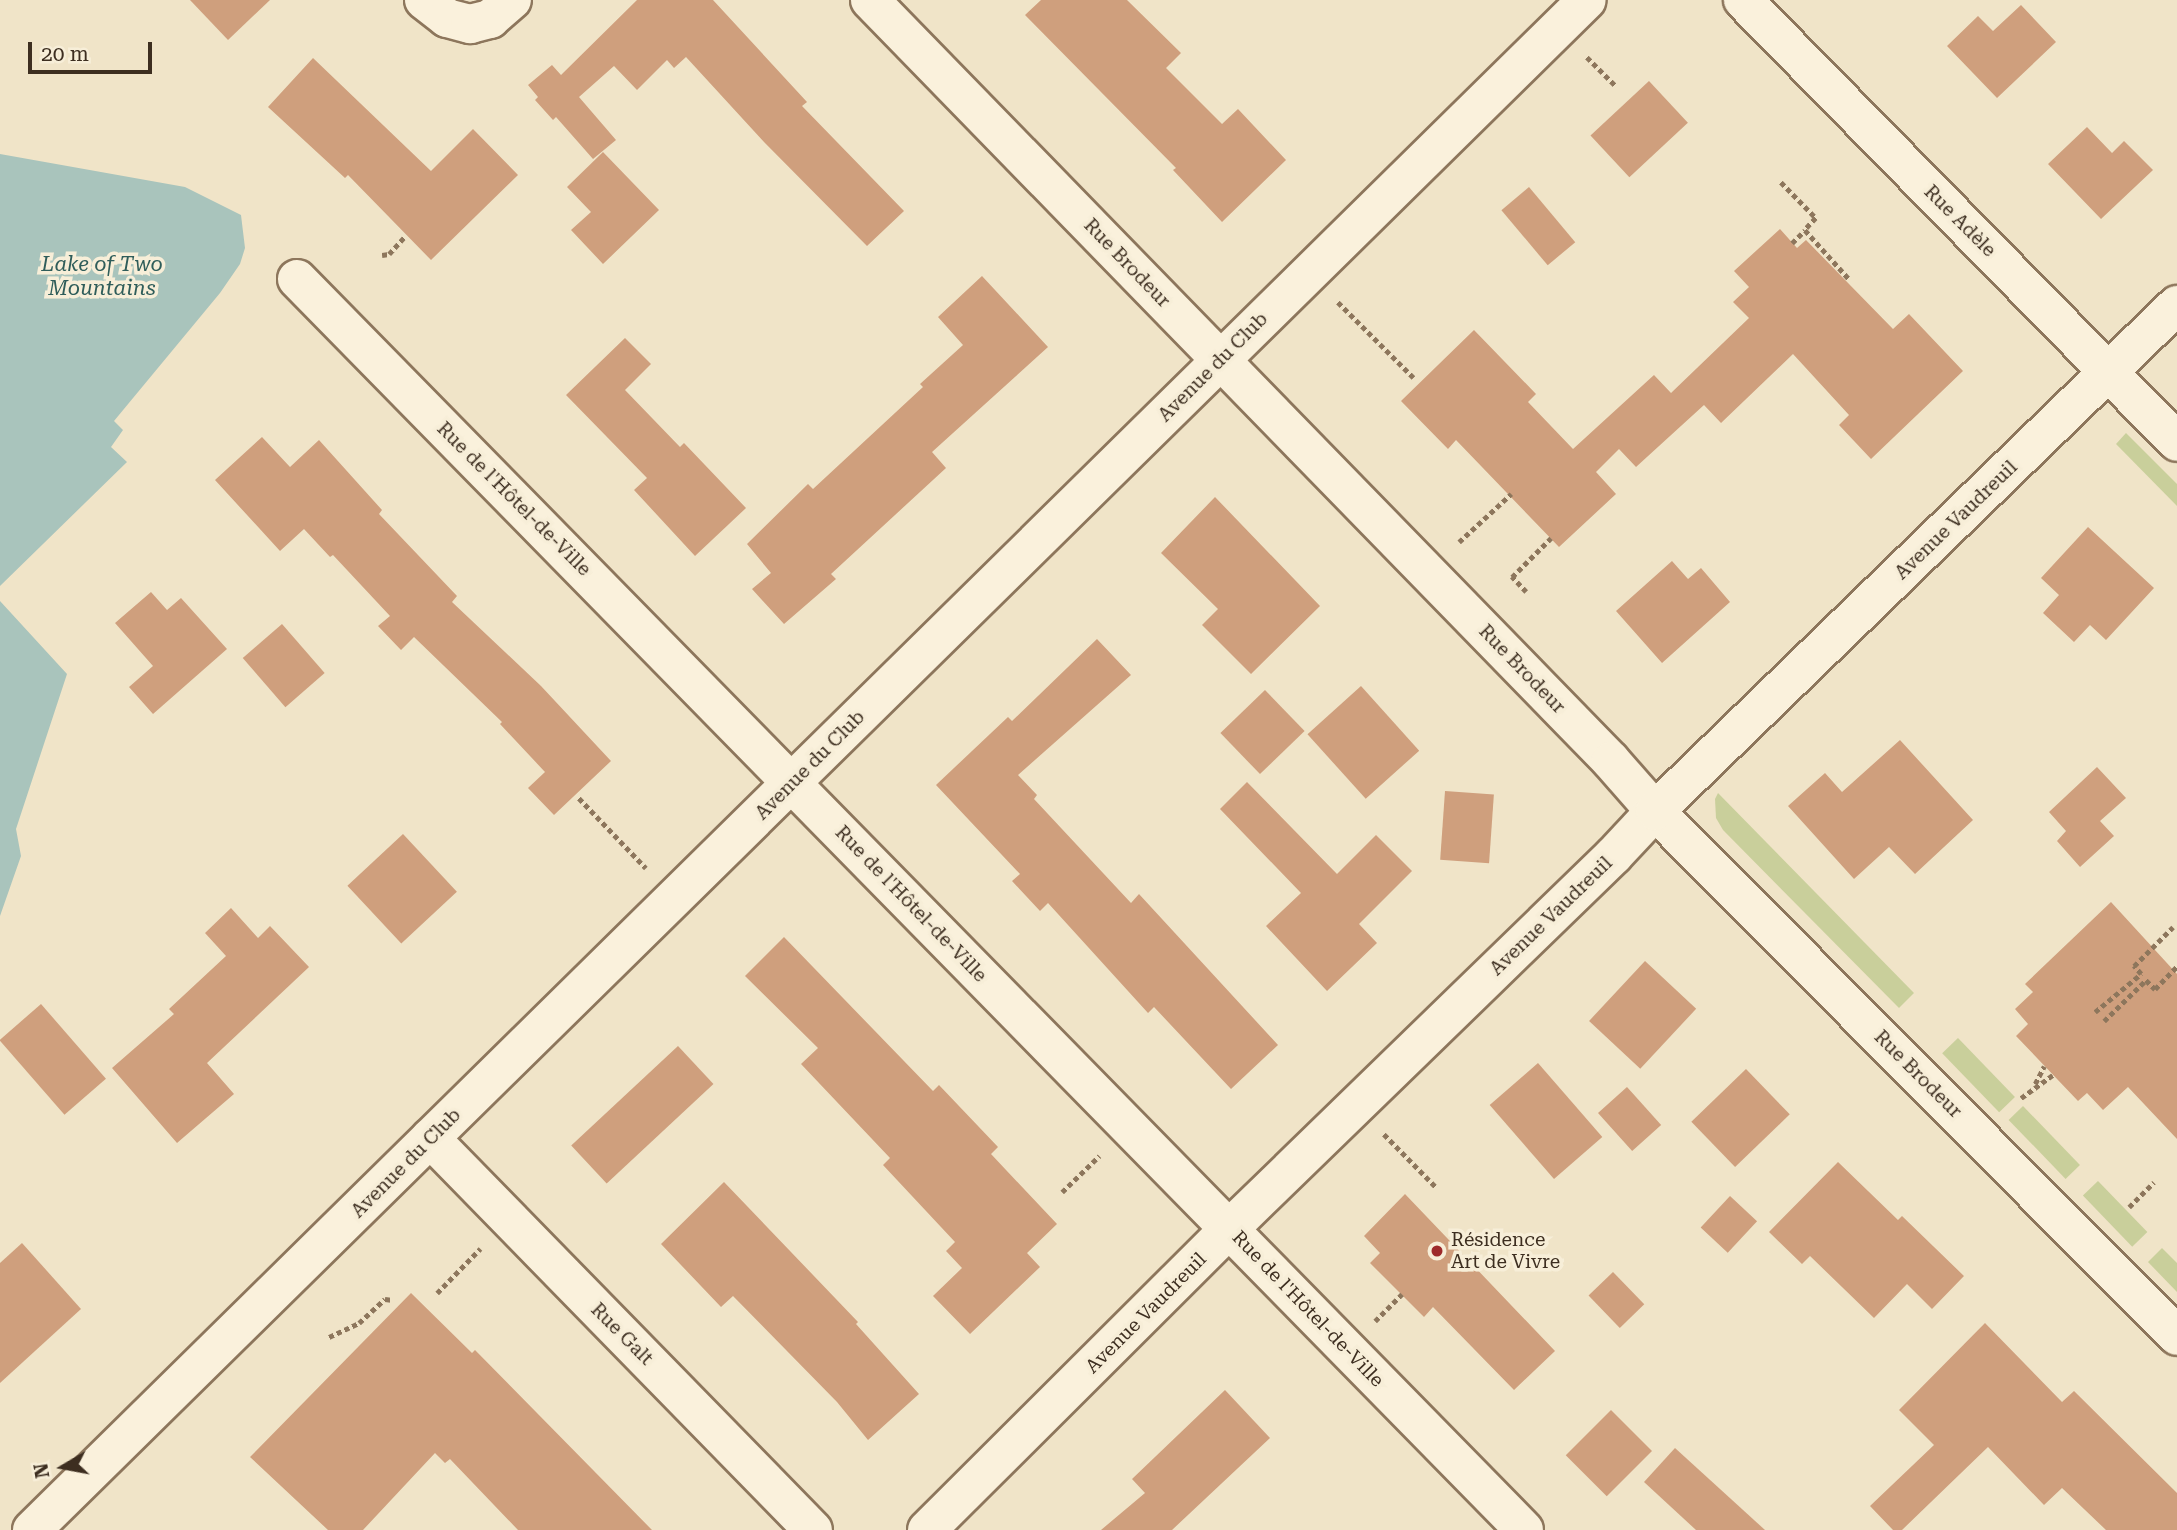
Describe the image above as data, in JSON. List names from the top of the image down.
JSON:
{
  "streets": {
    "street": [
      "Rue Adèle",
      "Rue Brodeur",
      "Avenue du Club",
      "Rue de l'Hôtel-de-Ville",
      "Avenue Vaudreuil",
      "Rue Galt"
    ]
  },
  "crossings": [
    ["Rue Adèle", "Avenue Vaudreuil"],
    ["Rue Brodeur", "Avenue du Club"],
    ["Rue Brodeur", "Avenue Vaudreuil"],
    ["Avenue du Club", "Rue de l'Hôtel-de-Ville"],
    ["Avenue du Club", "Rue Galt"],
    ["Rue de l'Hôtel-de-Ville", "Avenue Vaudreuil"]
  ],
  "water": ["Lake of Two Mountains"],
  "places": ["Résidence Art de Vivre"],
  "scale_bar": "20 m",
  "north": "left"
}
